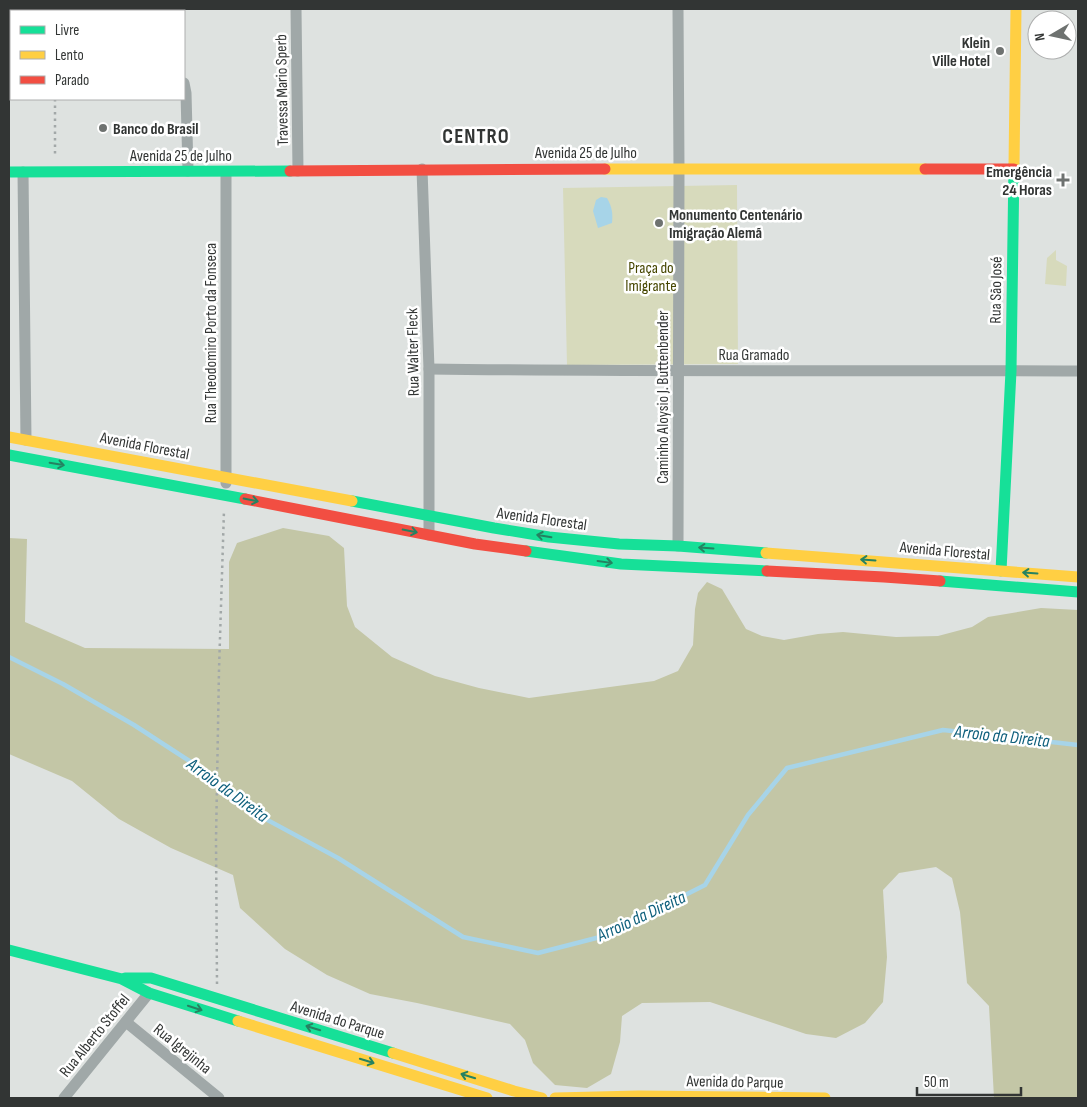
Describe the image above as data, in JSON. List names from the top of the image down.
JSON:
{
  "streets": {
    "main road": [
      "Avenida 25 de Julho",
      "Rua São José",
      "Avenida Florestal",
      "Avenida do Parque"
    ],
    "street": [
      "Travessa Mario Sperb",
      "Rua Theodomiro Porto da Fonseca",
      "Rua Walter Fleck",
      "Rua Gramado",
      "Caminho Aloysio J. Buttenbender",
      "Rua Alberto Stoffel",
      "Rua Igrejinha"
    ]
  },
  "crossings": [
    ["Travessa Mario Sperb", "Avenida 25 de Julho"],
    ["Avenida 25 de Julho", "Rua São José"],
    ["Avenida 25 de Julho", "Rua Theodomiro Porto da Fonseca"],
    ["Avenida 25 de Julho", "Rua Walter Fleck"],
    ["Avenida 25 de Julho", "Caminho Aloysio J. Buttenbender"],
    ["Rua São José", "Rua Gramado"],
    ["Rua São José", "Avenida Florestal"],
    ["Rua Theodomiro Porto da Fonseca", "Avenida Florestal"],
    ["Rua Walter Fleck", "Rua Gramado"],
    ["Rua Walter Fleck", "Avenida Florestal"],
    ["Rua Gramado", "Caminho Aloysio J. Buttenbender"],
    ["Caminho Aloysio J. Buttenbender", "Avenida Florestal"],
    ["Avenida do Parque", "Rua Alberto Stoffel"],
    ["Rua Alberto Stoffel", "Rua Igrejinha"]
  ],
  "districts": ["CENTRO"],
  "water": ["Arroio da Direita"],
  "parks": ["Praça do Imigrante"],
  "places": {
    "other": ["Klein Ville Hotel", "Banco do Brasil", "Monumento Centenário Imigração Alemã"],
    "health": ["Emergência 24 Horas"]
  },
  "legend": ["Livre", "Lento", "Parado"],
  "scale_bar": "50 m",
  "north": "left"
}
